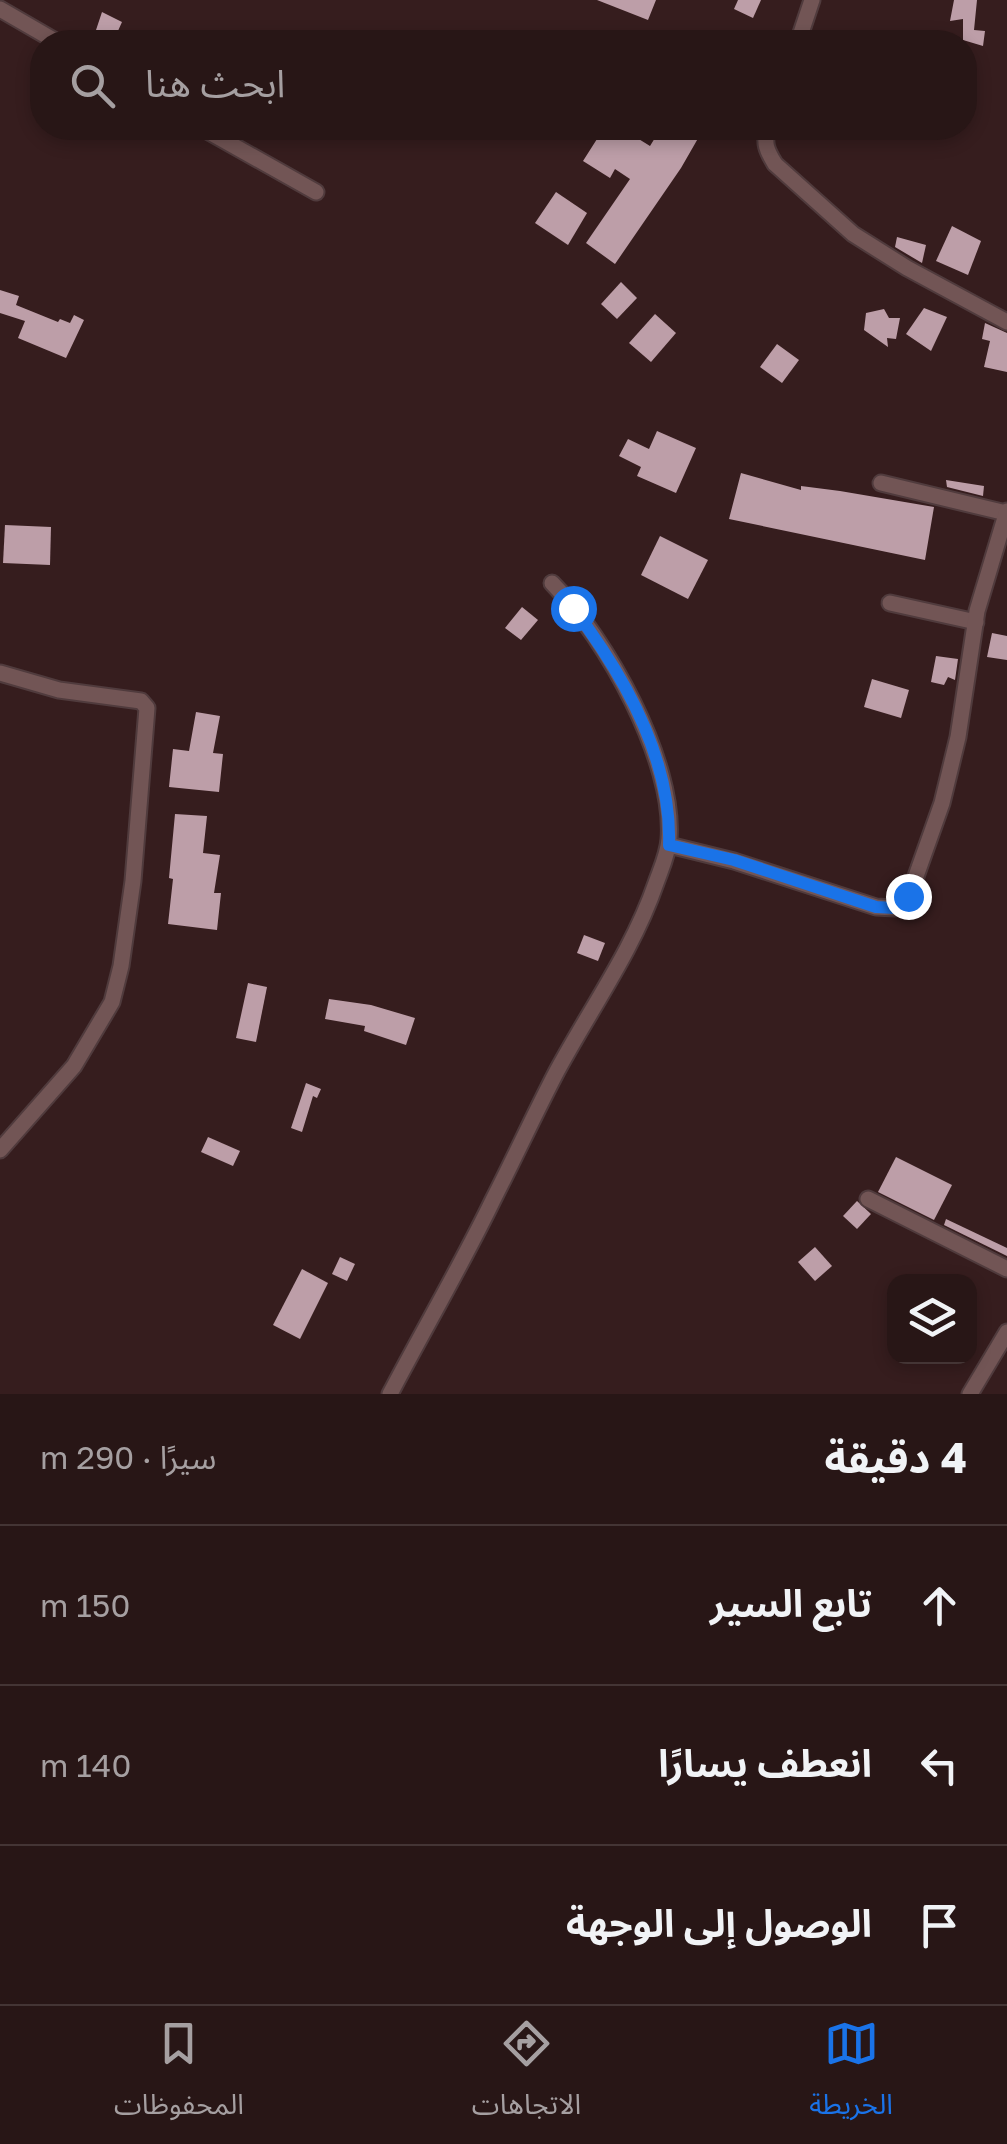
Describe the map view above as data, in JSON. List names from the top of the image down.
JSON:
{
  "page": {
    "search": "ابحث هنا",
    "heading": ["4 دقيقة", "سيرًا · 290 m"],
    "list": [
      ["تابع السير", "150 m"],
      ["انعطف يسارًا", "140 m"],
      "الوصول إلى الوجهة"
    ],
    "nav": ["الخريطة", "الاتجاهات", "المحفوظات"]
  }
}
